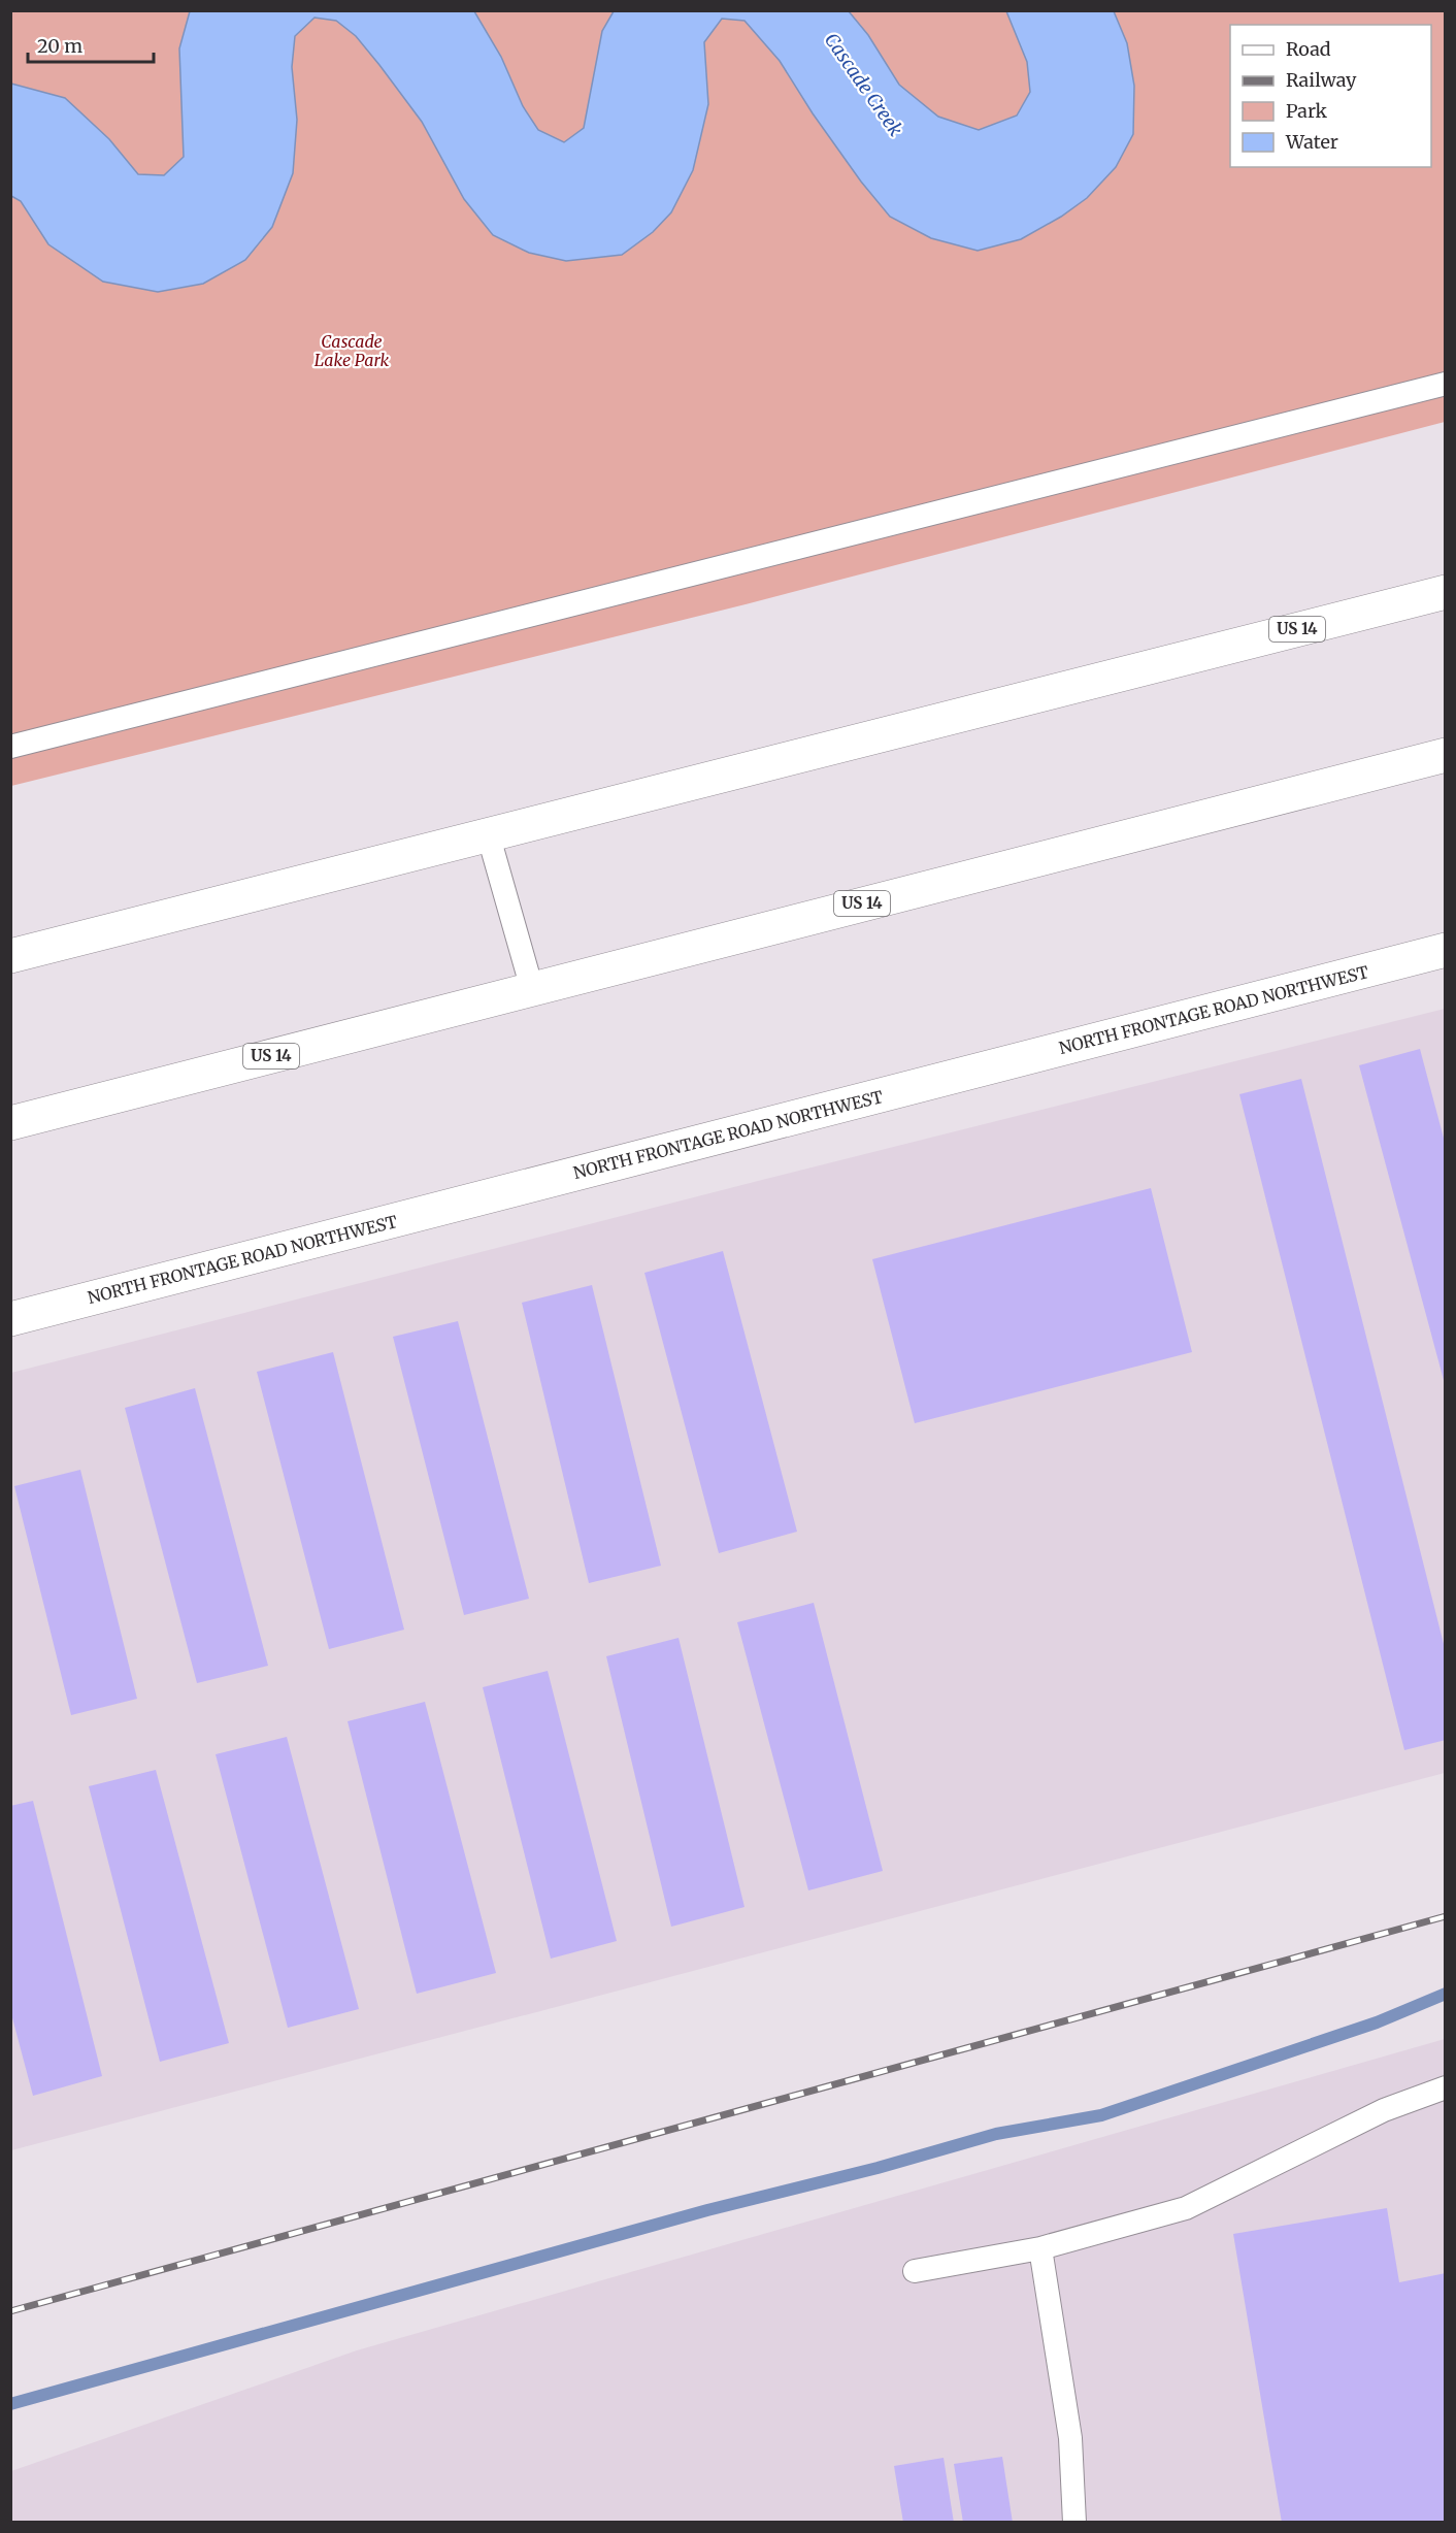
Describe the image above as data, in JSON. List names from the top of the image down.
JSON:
{
  "streets": {
    "main road": ["US 14", "NORTH FRONTAGE ROAD NORTHWEST"]
  },
  "water": ["Cascade Creek"],
  "parks": ["Cascade Lake Park"],
  "legend": [
    "Road",
    "Railway",
    "Park",
    "Water"
  ],
  "scale_bar": "20 m"
}
